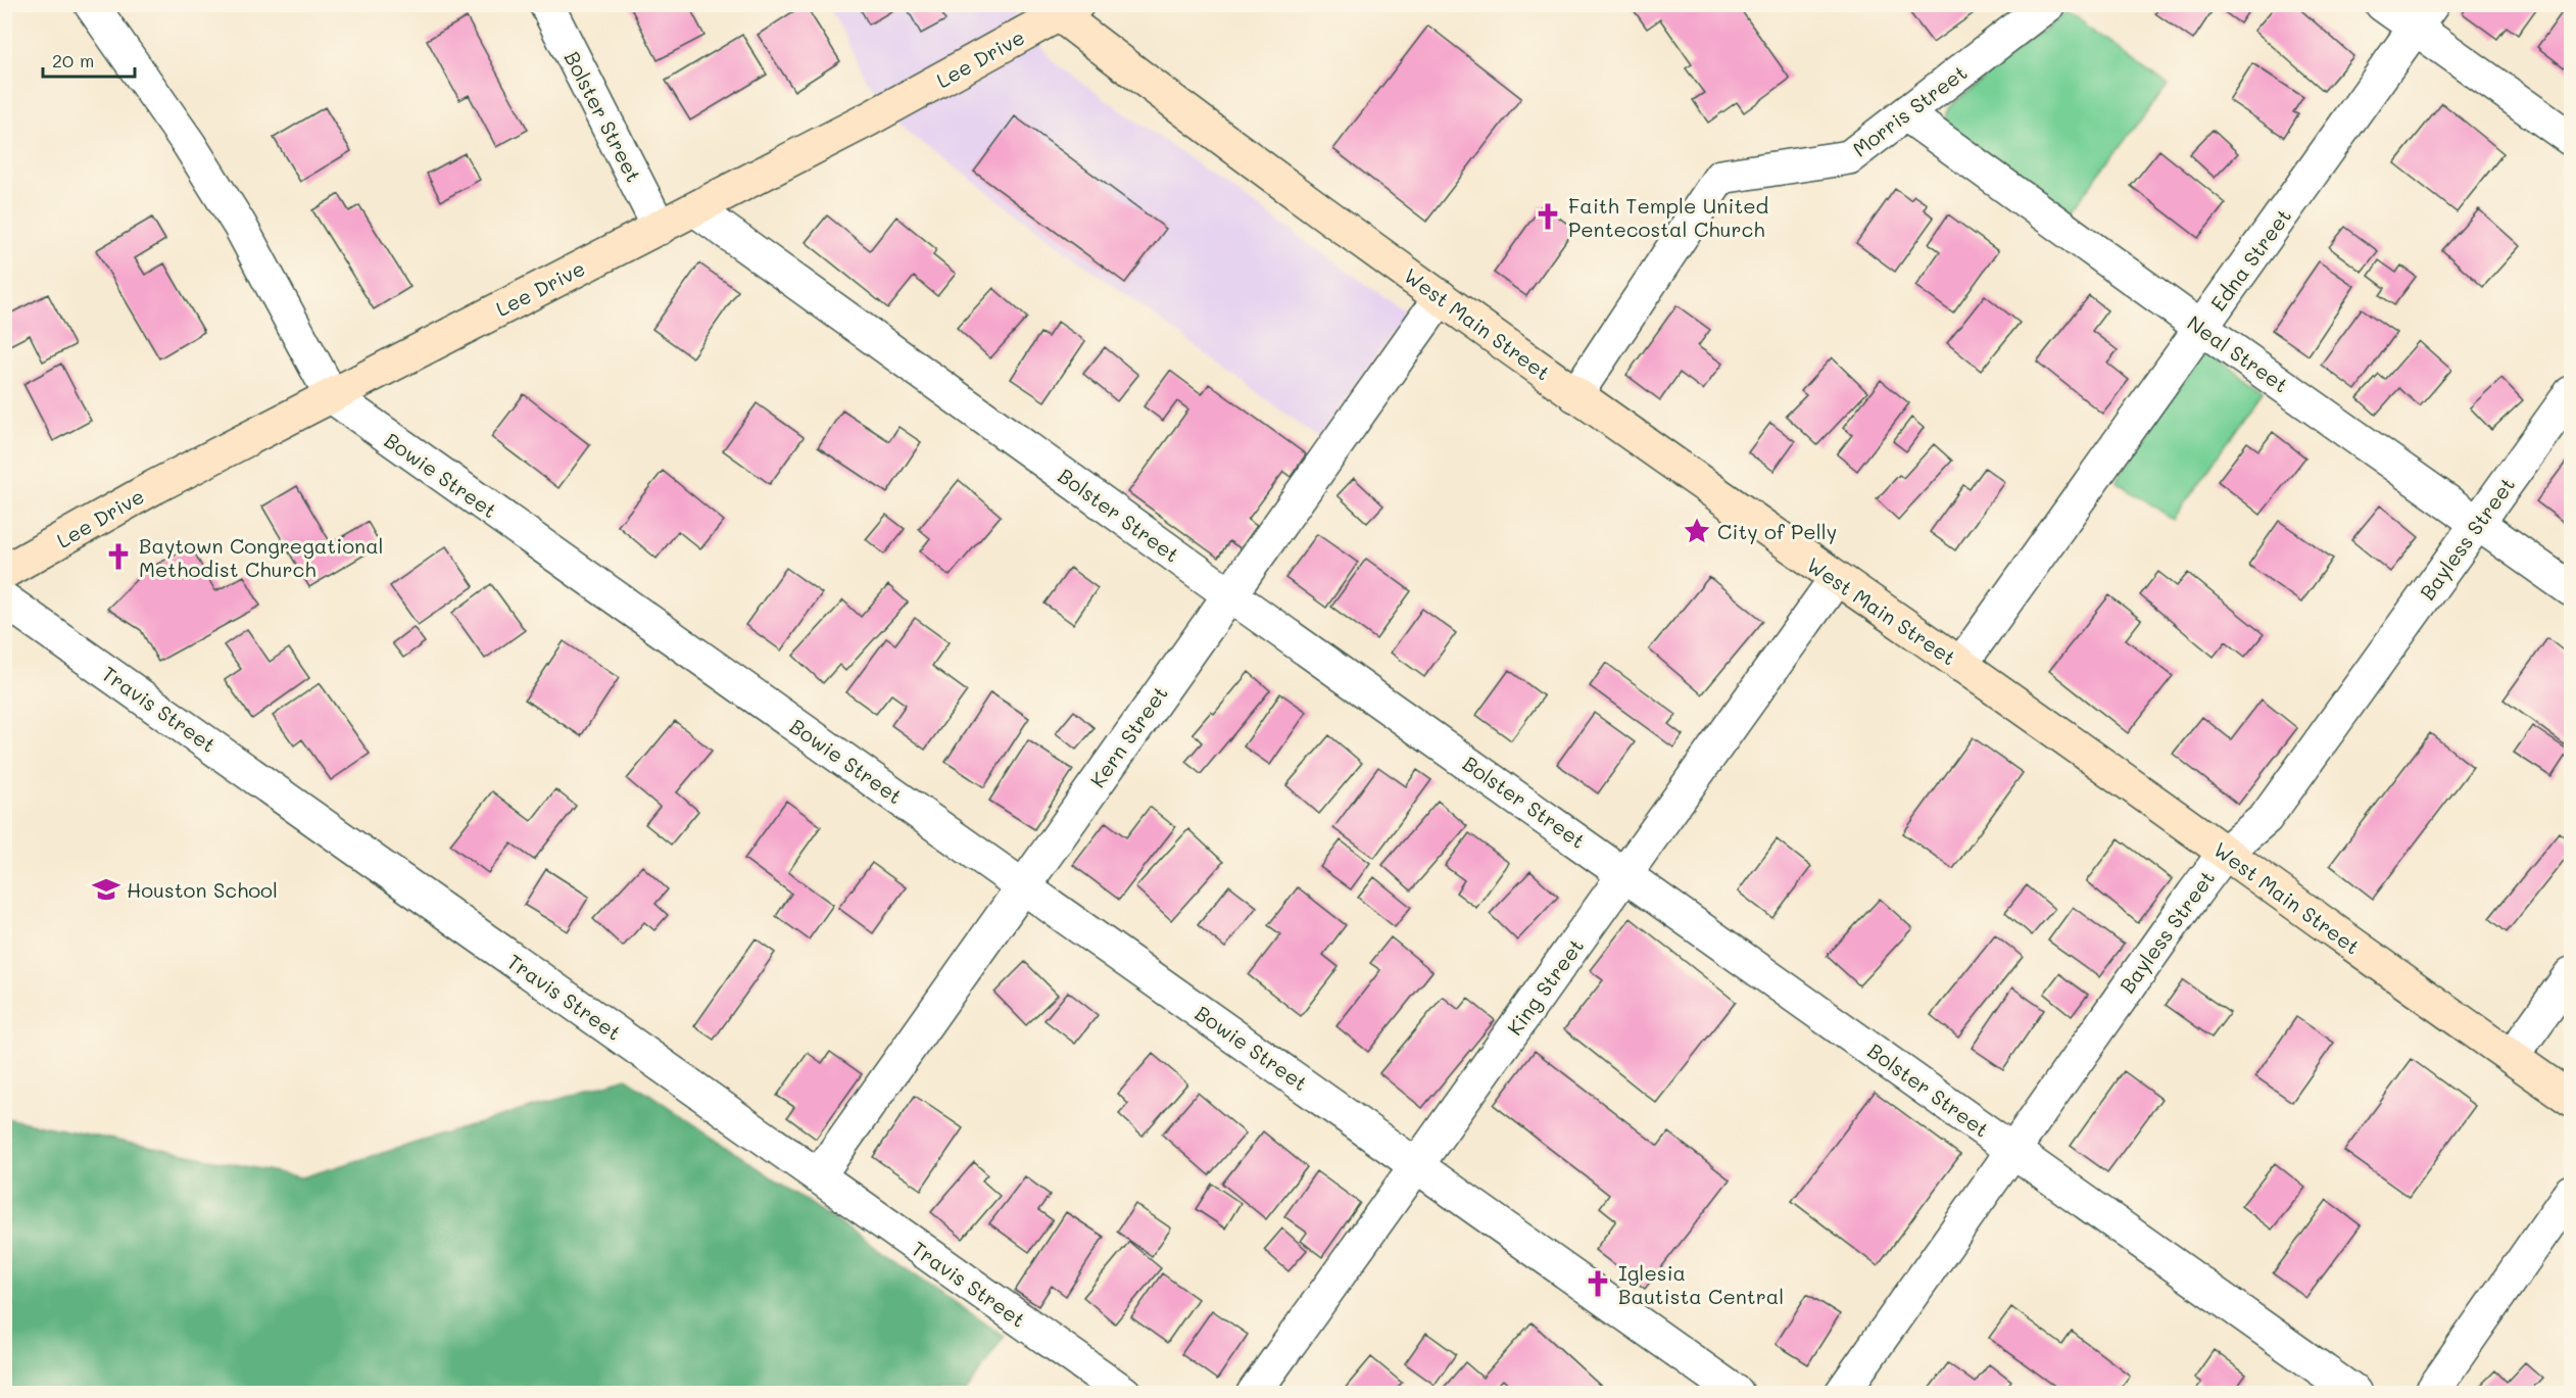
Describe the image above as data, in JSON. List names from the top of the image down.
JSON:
{
  "streets": {
    "main road": ["Lee Drive", "West Main Street"],
    "street": [
      "Morris Street",
      "Bolster Street",
      "Edna Street",
      "Neal Street",
      "Bowie Street",
      "Bayless Street",
      "Travis Street",
      "Kern Street",
      "King Street"
    ]
  },
  "crossings": [
    ["Lee Drive", "Bolster Street"],
    ["Lee Drive", "West Main Street"],
    ["Lee Drive", "Bowie Street"],
    ["Morris Street", "West Main Street"],
    ["Morris Street", "Neal Street"],
    ["Bolster Street", "Bayless Street"],
    ["Bolster Street", "Kern Street"],
    ["Bolster Street", "King Street"],
    ["Edna Street", "West Main Street"],
    ["Edna Street", "Neal Street"],
    ["West Main Street", "Bayless Street"],
    ["West Main Street", "Kern Street"],
    ["West Main Street", "King Street"],
    ["Neal Street", "Bayless Street"],
    ["Bowie Street", "Kern Street"],
    ["Bowie Street", "King Street"],
    ["Travis Street", "Kern Street"]
  ],
  "places": {
    "church": ["Faith Temple United Pentecostal Church", "Baytown Congregational Methodist Church", "Iglesia Bautista Central"],
    "place": ["City of Pelly"],
    "school or university": ["Houston School"]
  },
  "scale_bar": "20 m"
}
